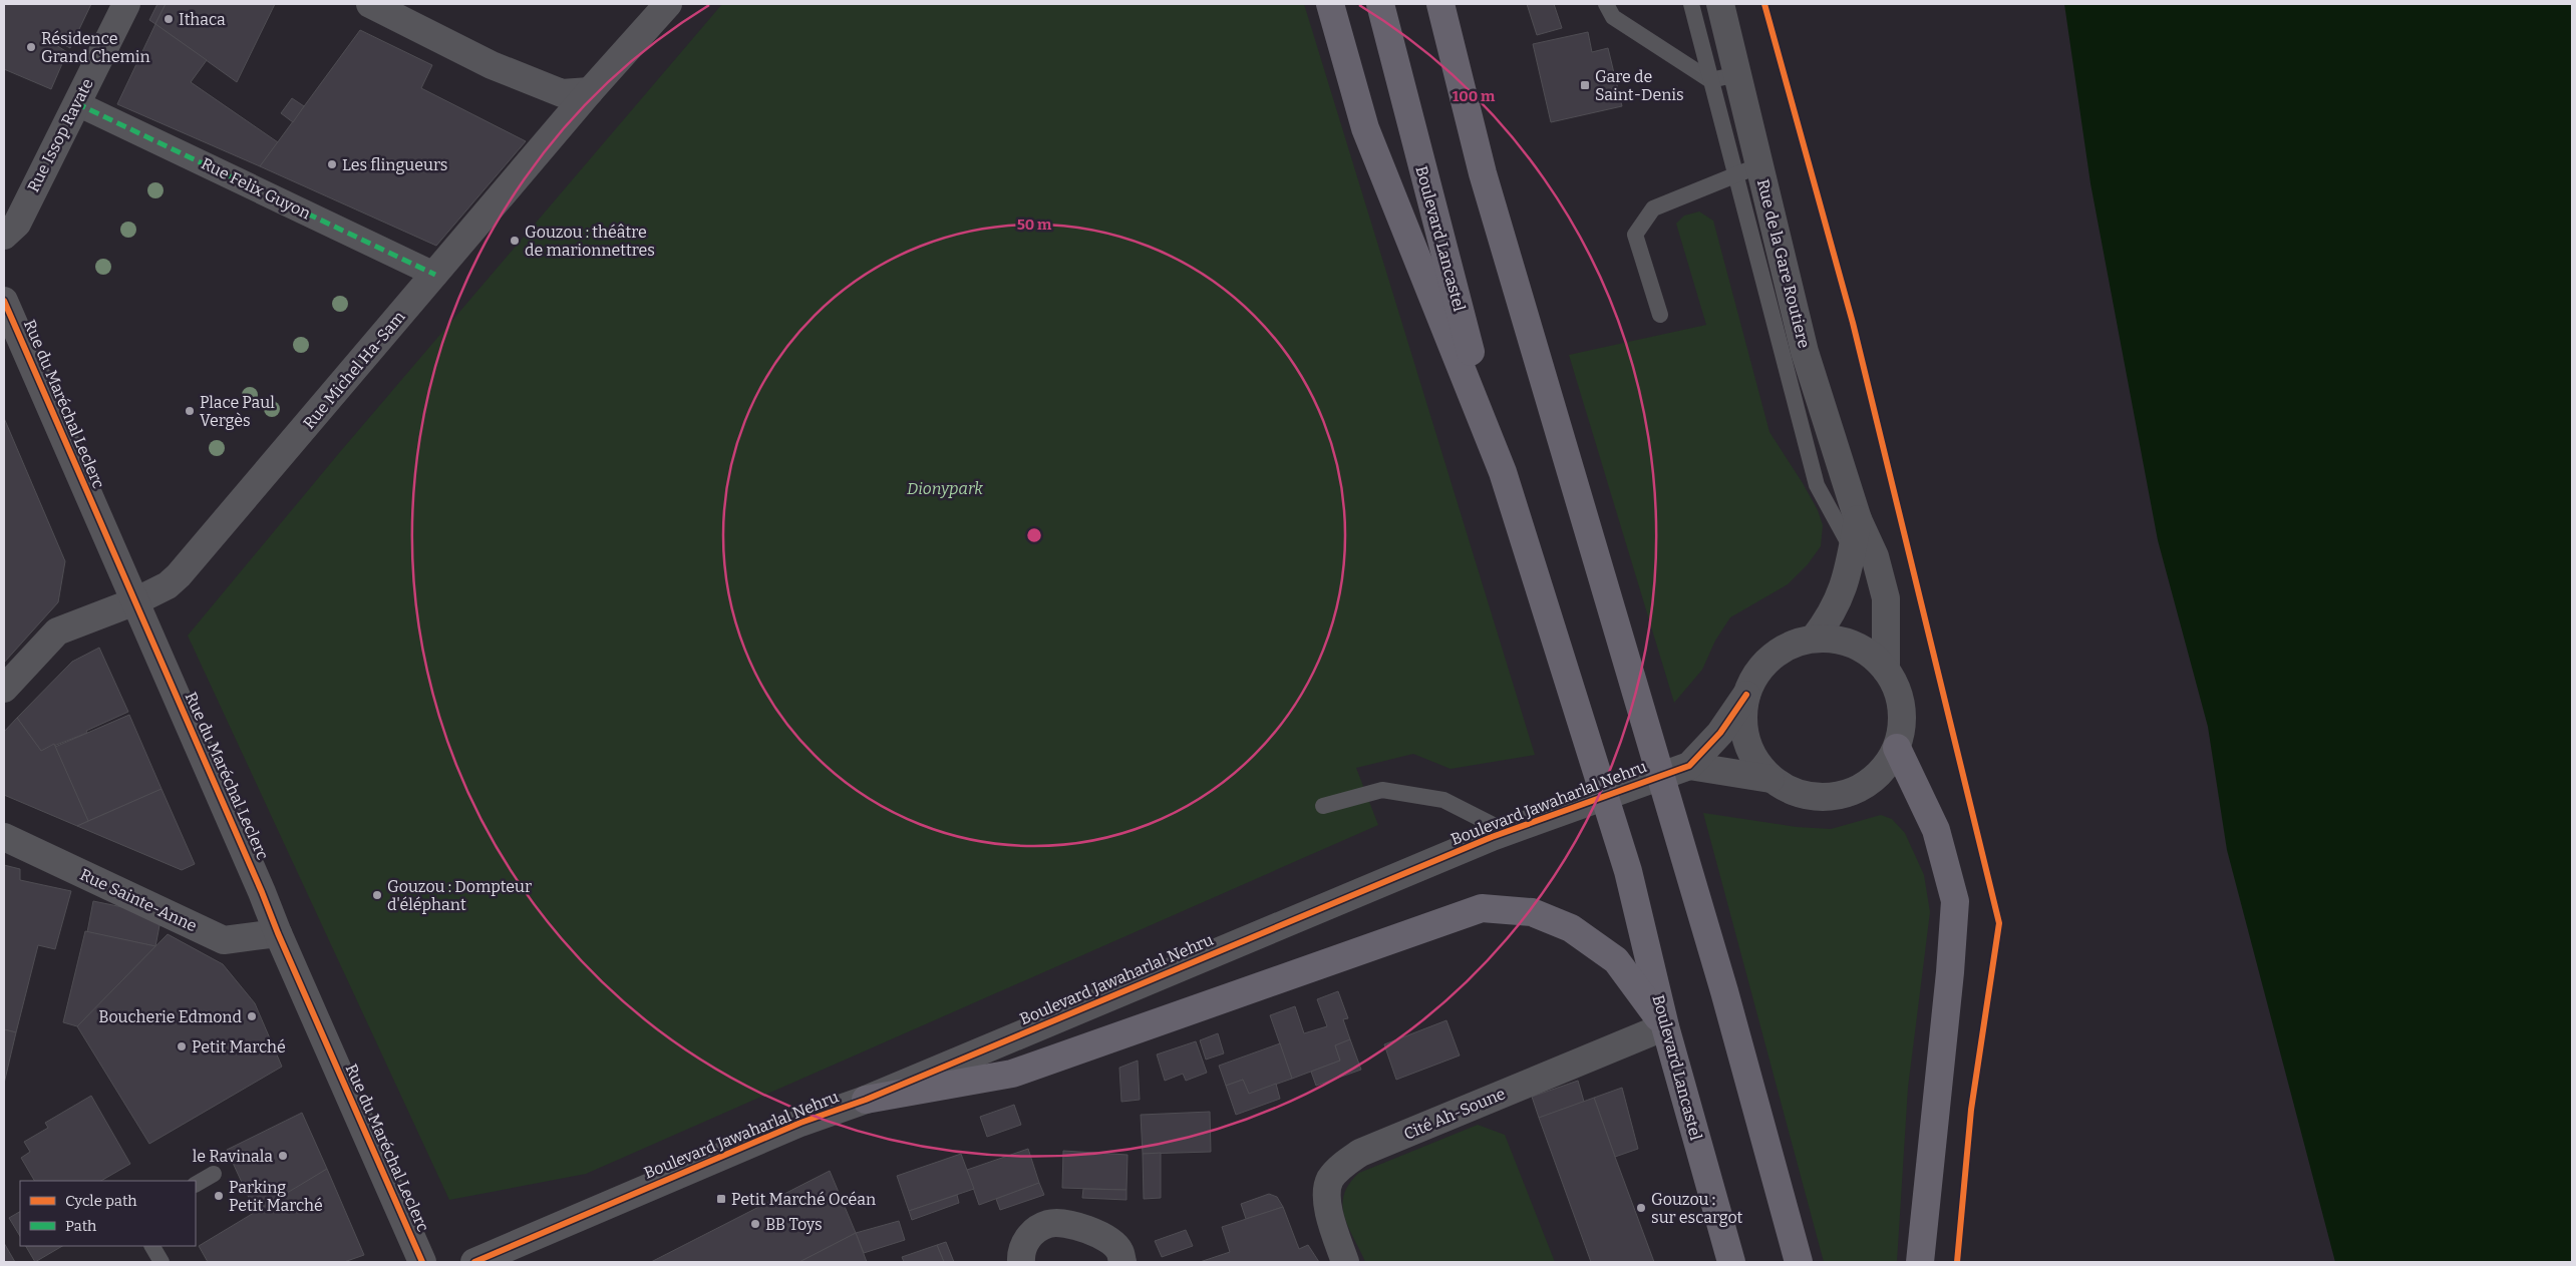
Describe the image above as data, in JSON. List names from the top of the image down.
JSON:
{
  "streets": {
    "main road": ["Boulevard Lancastel"],
    "street": [
      "Rue Issop Ravate",
      "Rue Felix Guyon",
      "Rue de la Gare Routiere",
      "Rue Michel Ha-Sam",
      "Rue du Maréchal Leclerc",
      "Boulevard Jawaharlal Nehru",
      "Rue Sainte-Anne",
      "Cité Ah-Soune"
    ]
  },
  "crossings": [
    ["Rue Issop Ravate", "Rue Felix Guyon"],
    ["Rue Felix Guyon", "Rue Michel Ha-Sam"],
    ["Boulevard Lancastel", "Cité Ah-Soune"],
    ["Rue de la Gare Routiere", "Boulevard Jawaharlal Nehru"],
    ["Rue Michel Ha-Sam", "Rue du Maréchal Leclerc"],
    ["Rue du Maréchal Leclerc", "Rue Sainte-Anne"]
  ],
  "parks": ["Dionypark"],
  "places": {
    "other": [
      "Ithaca",
      "Résidence Grand Chemin",
      "Les flingueurs",
      "Gouzou : théâtre de marionnettres",
      "Place Paul Vergès",
      "Gouzou : Dompteur d'éléphant",
      "Boucherie Edmond",
      "Petit Marché",
      "le Ravinala",
      "Parking Petit Marché",
      "Gouzou : sur escargot",
      "BB Toys"
    ],
    "transit": ["Gare de Saint-Denis", "Petit Marché Océan"]
  },
  "legend": ["Cycle path", "Path"],
  "rings": ["100 m", "50 m"]
}
